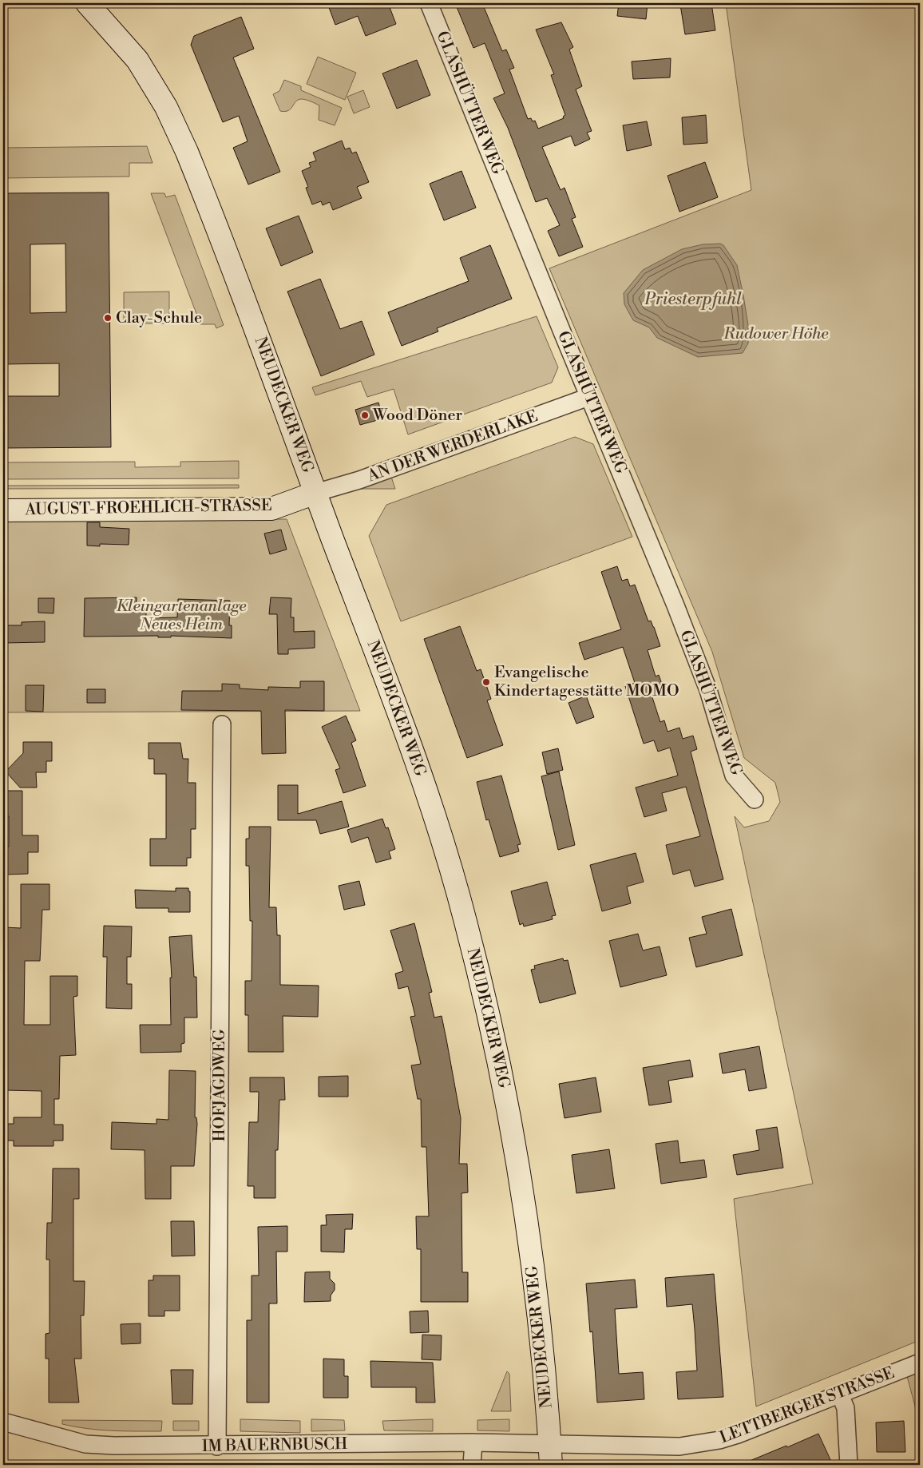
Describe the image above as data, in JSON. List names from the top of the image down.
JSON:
{
  "streets": {
    "street": [
      "GLASHÜTTER WEG",
      "NEUDECKER WEG",
      "AN DER WERDERLAKE",
      "AUGUST-FROEHLICH-STRASSE",
      "HOFJAGDWEG",
      "LETTBERGER STRASSE",
      "IM BAUERNBUSCH"
    ]
  },
  "crossings": [
    ["GLASHÜTTER WEG", "AN DER WERDERLAKE"],
    ["NEUDECKER WEG", "AN DER WERDERLAKE"],
    ["NEUDECKER WEG", "AUGUST-FROEHLICH-STRASSE"],
    ["NEUDECKER WEG", "LETTBERGER STRASSE"],
    ["NEUDECKER WEG", "IM BAUERNBUSCH"],
    ["AN DER WERDERLAKE", "AUGUST-FROEHLICH-STRASSE"],
    ["HOFJAGDWEG", "IM BAUERNBUSCH"],
    ["LETTBERGER STRASSE", "IM BAUERNBUSCH"]
  ],
  "water": ["Priesterpfuhl"],
  "parks": ["Rudower Höhe", "Kleingartenanlage Neues Heim"],
  "places": ["Clay-Schule", "Wood Döner", "Evangelische Kindertagesstätte MOMO"]
}
